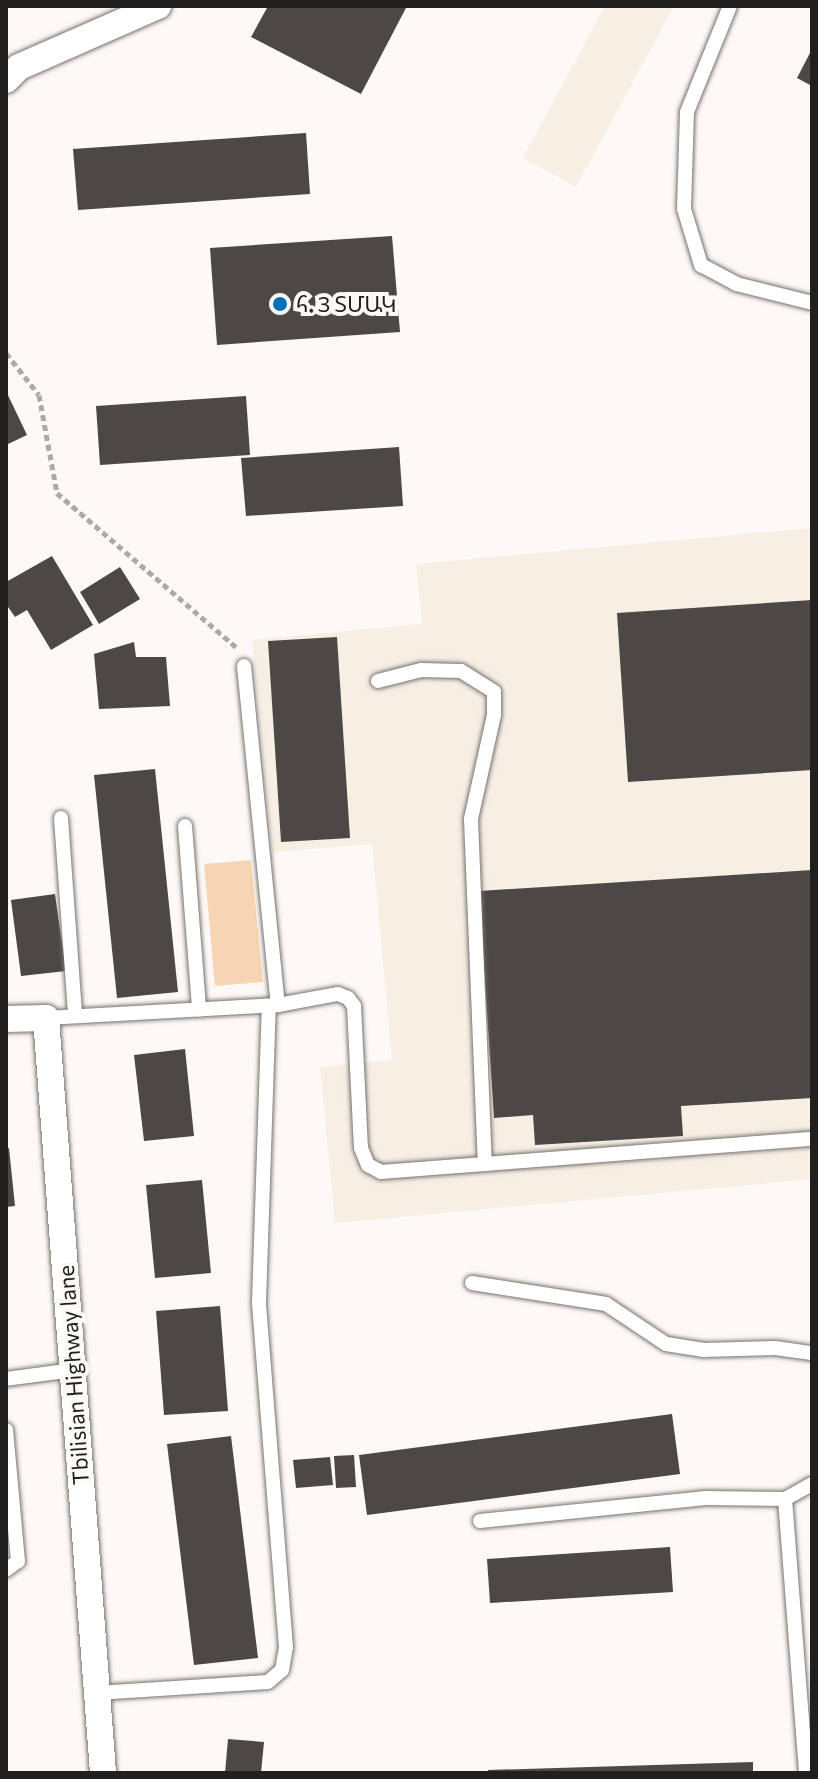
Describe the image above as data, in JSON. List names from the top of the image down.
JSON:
{
  "streets": {
    "street": ["Tbilisian Highway lane"]
  },
  "places": ["հ. 3 ՏՄԱԿ"]
}
